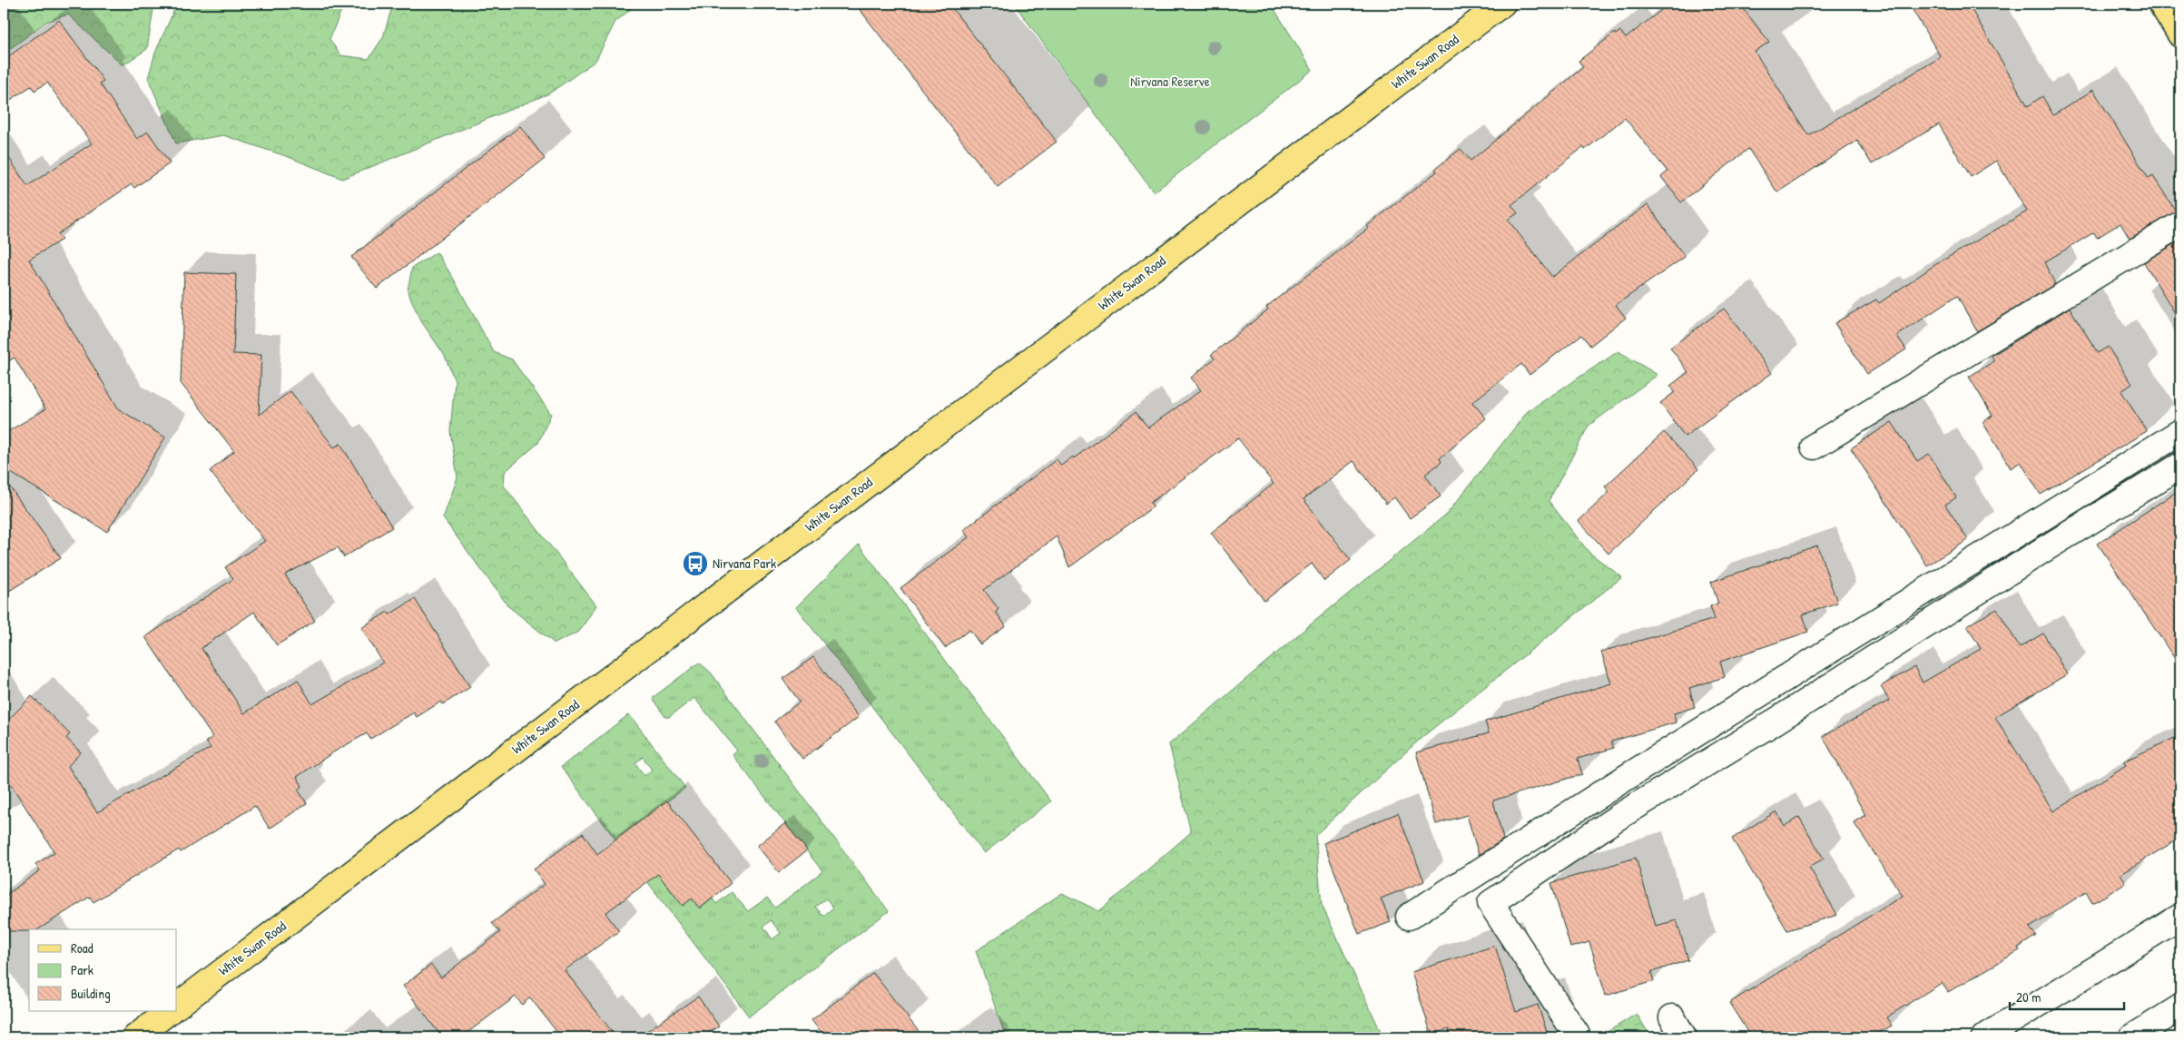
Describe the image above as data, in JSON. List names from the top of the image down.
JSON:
{
  "streets": {
    "main road": ["White Swan Road"]
  },
  "parks": ["Nirvana Reserve"],
  "places": {
    "bus stop": ["Nirvana Park"]
  },
  "legend": ["Road", "Park", "Building"],
  "scale_bar": "20 m"
}
